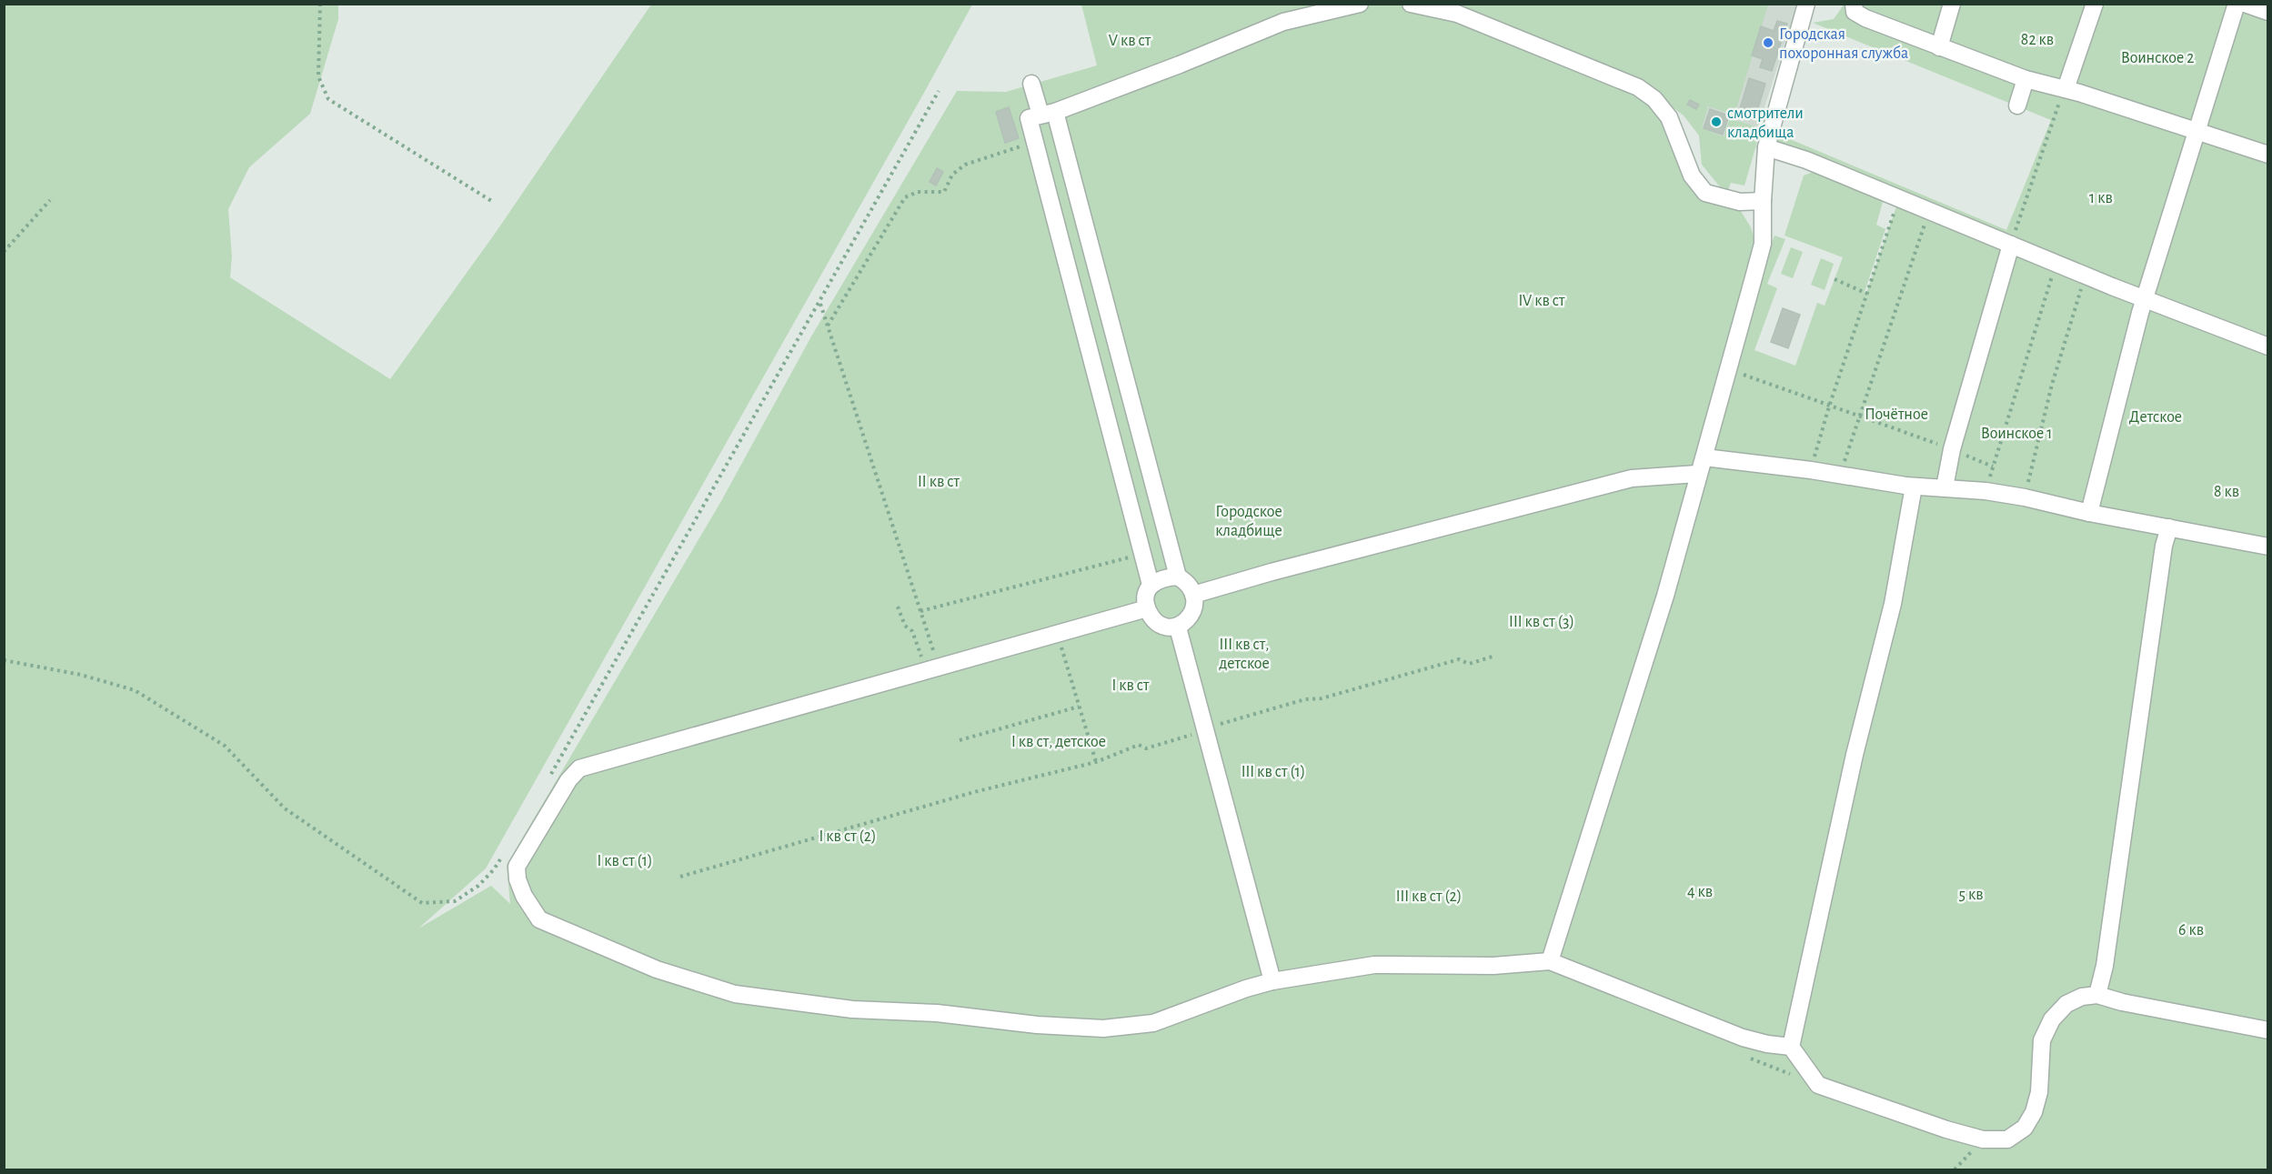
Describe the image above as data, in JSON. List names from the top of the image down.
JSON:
{
  "parks": [
    "82 кв",
    "V кв ст",
    "Воинское 2",
    "1 кв",
    "IV кв ст",
    "Почётное",
    "Детское",
    "Воинское 1",
    "II кв ст",
    "8 кв",
    "Городское кладбище",
    "III кв ст (3)",
    "III кв ст, детское",
    "I кв ст",
    "I кв ст, детское",
    "III кв ст (1)",
    "I кв ст (2)",
    "I кв ст (1)",
    "4 кв",
    "5 кв",
    "III кв ст (2)",
    "6 кв"
  ],
  "places": ["Городская похоронная служба", "смотрители кладбища"]
}
